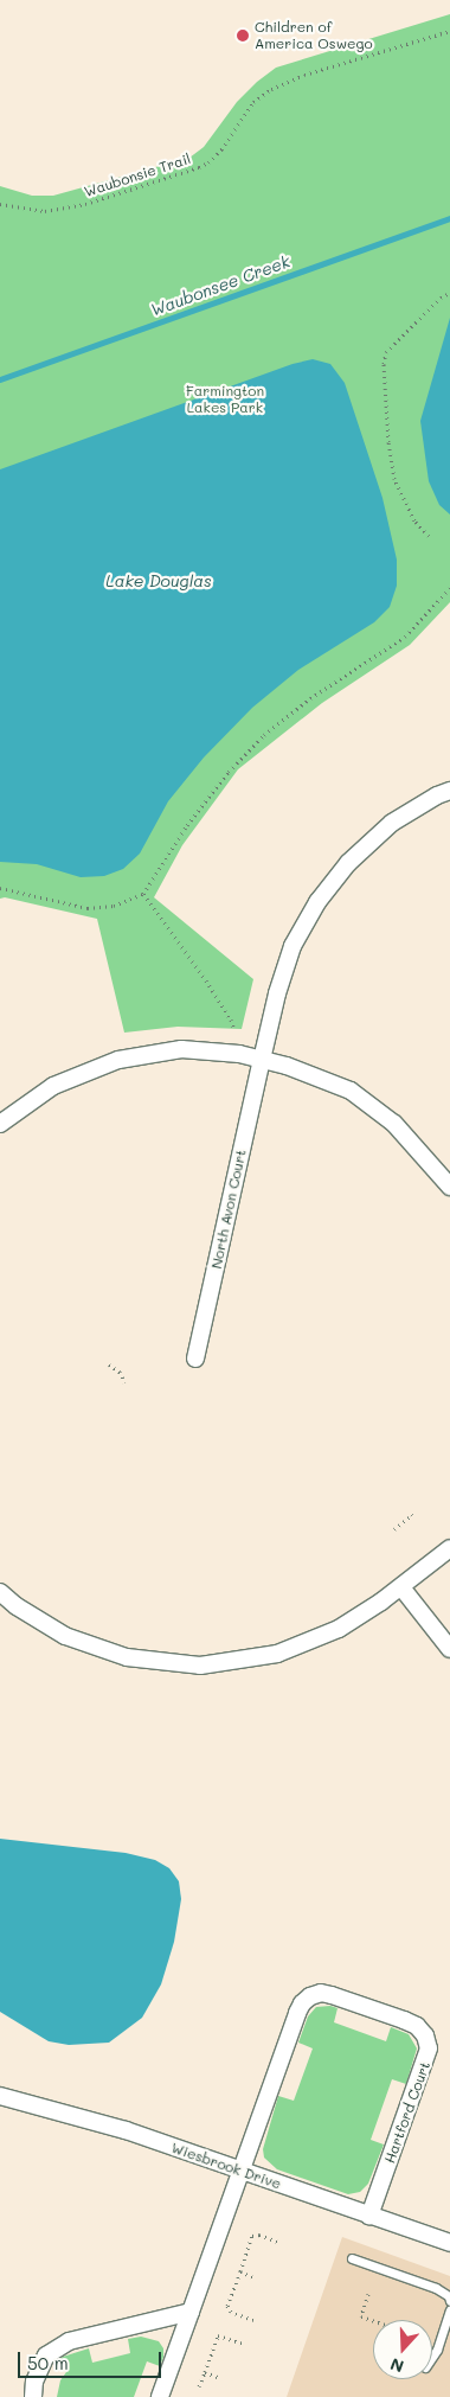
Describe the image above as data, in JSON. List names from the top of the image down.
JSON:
{
  "streets": {
    "street": ["North Avon Court", "Hartford Court", "Wiesbrook Drive"],
    "path": ["Waubonsie Trail"]
  },
  "crossings": [
    ["Hartford Court", "Wiesbrook Drive"]
  ],
  "water": ["Waubonsee Creek", "Lake Douglas"],
  "parks": ["Farmington Lakes Park"],
  "places": ["Children of America Oswego"],
  "scale_bar": "50 m",
  "north": "bottom"
}
